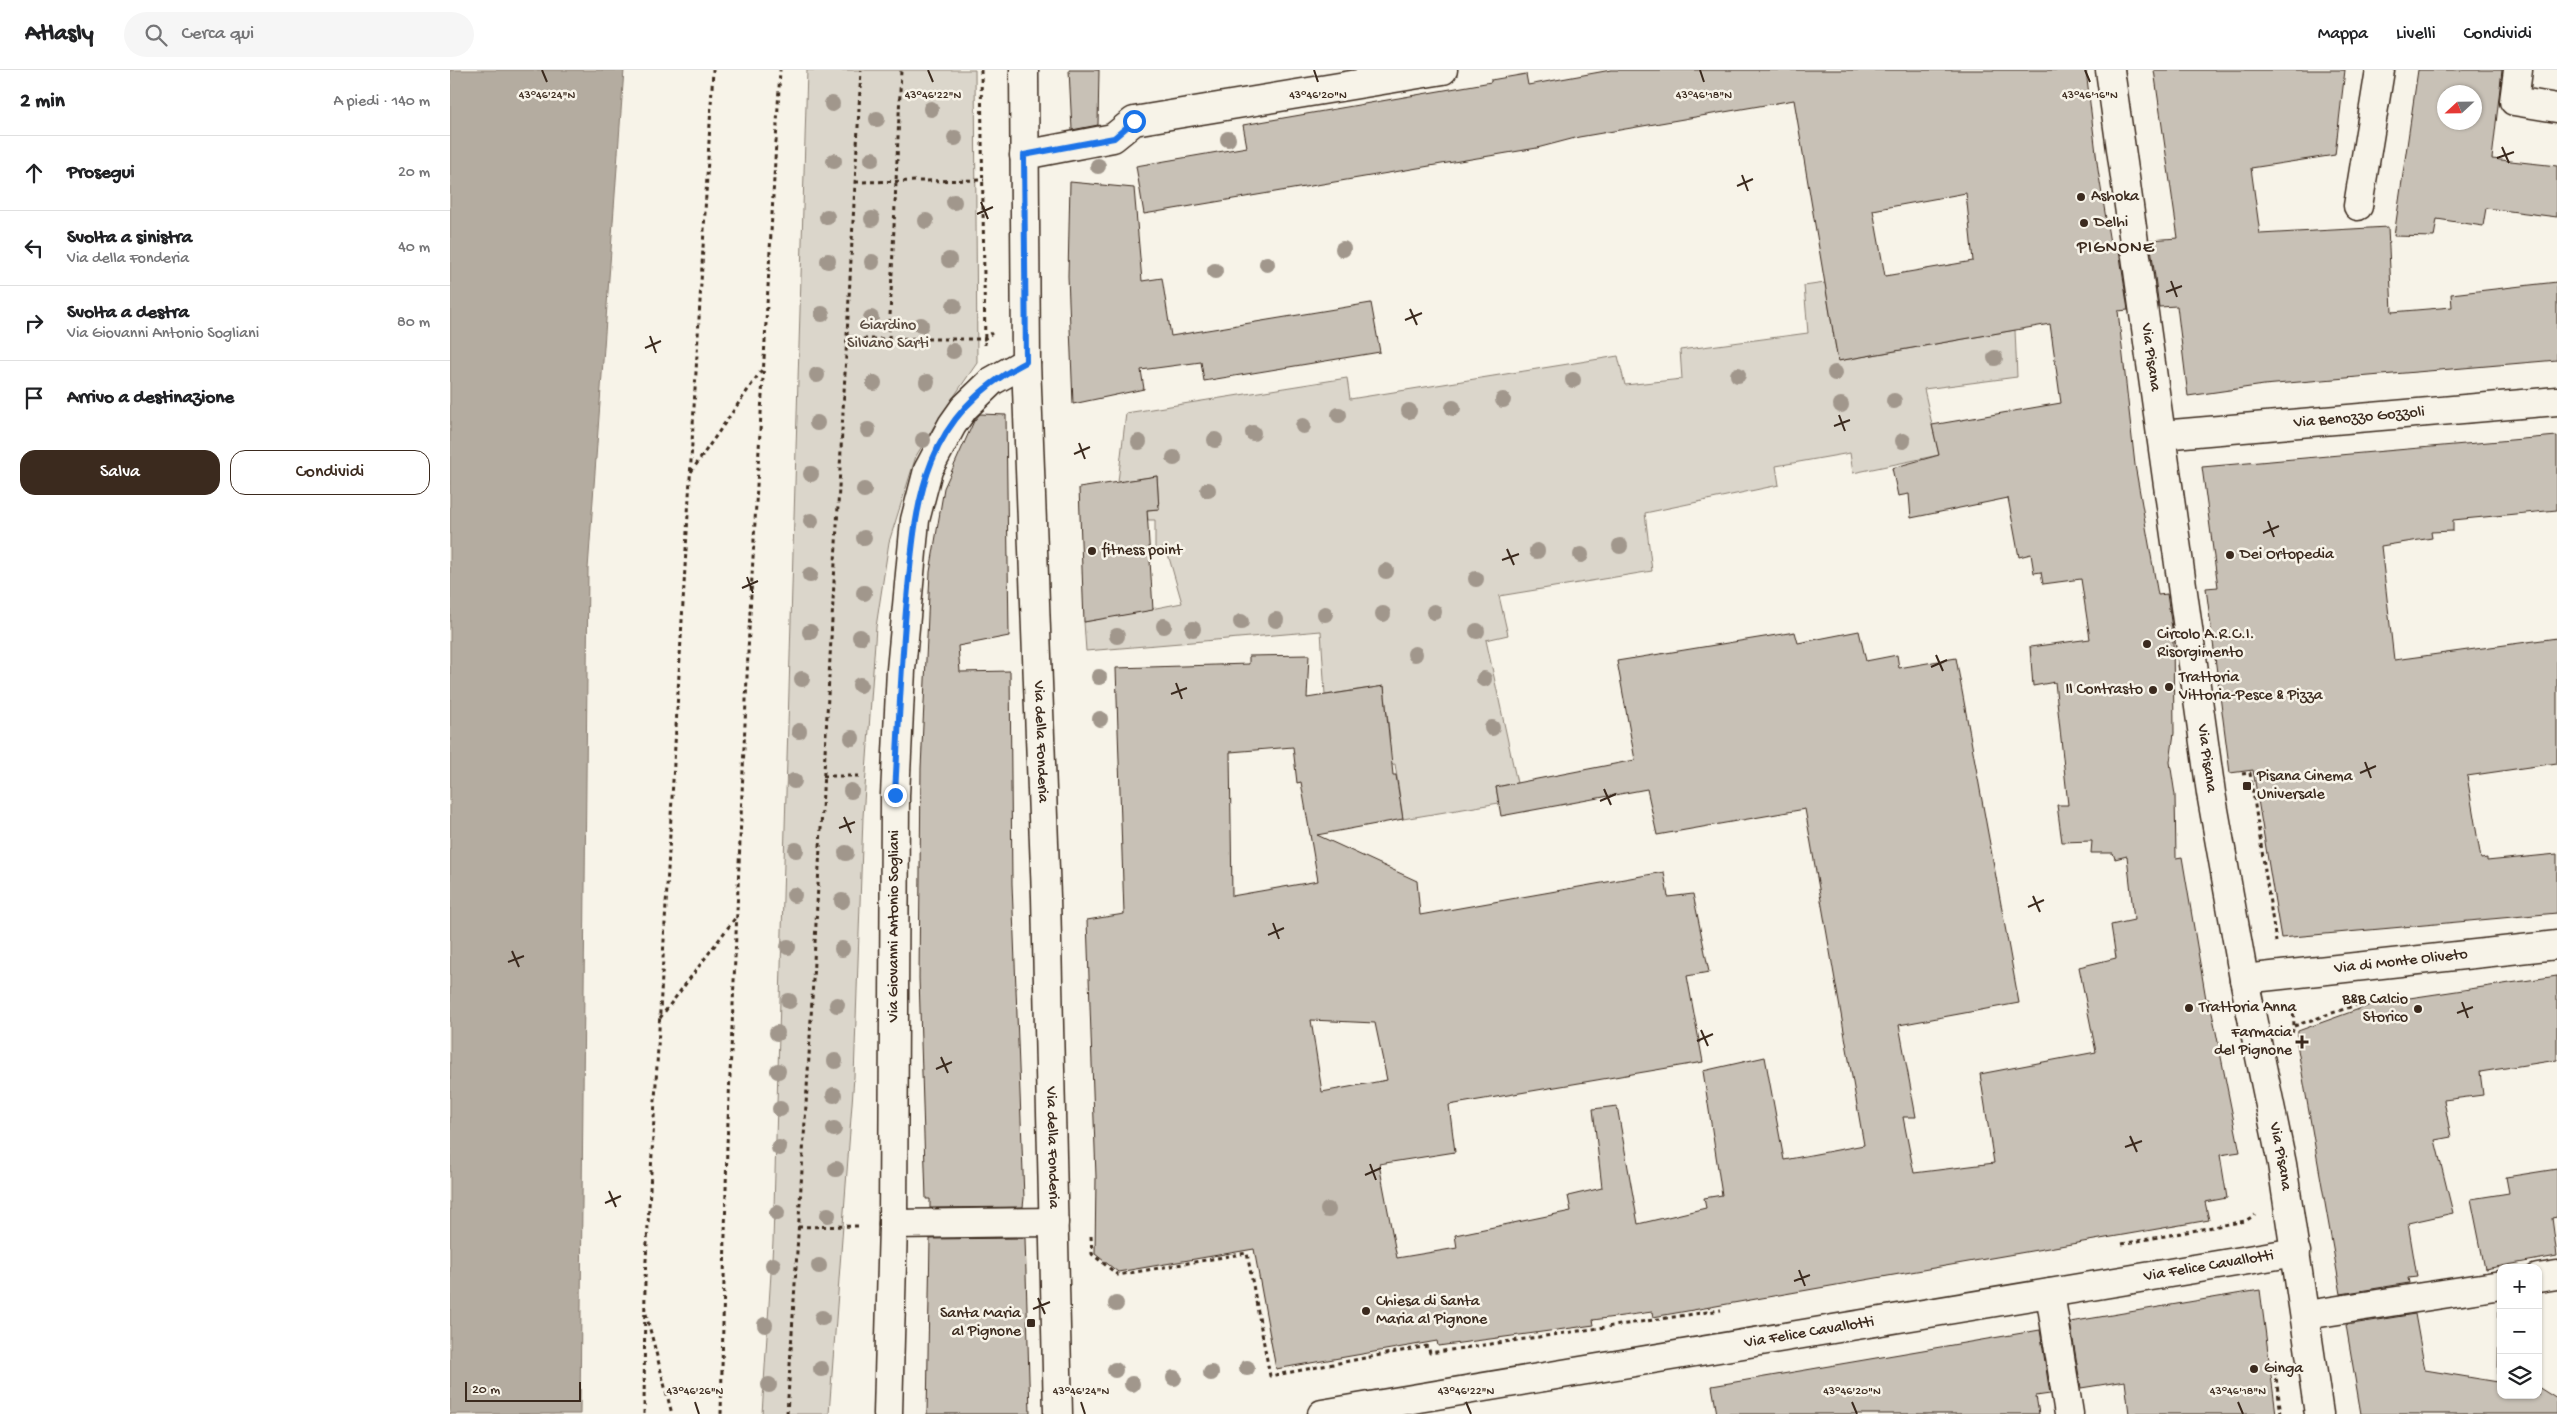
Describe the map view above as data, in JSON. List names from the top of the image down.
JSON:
{
  "streets": {
    "street": [
      "Via Pisana",
      "Via Benozzo Gozzoli",
      "Via della Fonderia",
      "Via Giovanni Antonio Sogliani",
      "Via di Monte Oliveto",
      "Via Felice Cavallotti"
    ]
  },
  "crossings": [
    ["Via Pisana", "Via Benozzo Gozzoli"],
    ["Via Pisana", "Via di Monte Oliveto"],
    ["Via Pisana", "Via Felice Cavallotti"],
    ["Via della Fonderia", "Via Giovanni Antonio Sogliani"]
  ],
  "districts": ["PIGNONE"],
  "parks": ["Giardino Silvano Sarti"],
  "places": {
    "other": [
      "Ashoka",
      "Delhi",
      "fitness point",
      "Dei Ortopedia",
      "Circolo A.R.C.I. Risorgimento",
      "Trattoria Vittoria-Pesce & Pizza",
      "Il Contrasto",
      "Trattoria Anna",
      "B&B Calcio Storico",
      "Chiesa di Santa Maria al Pignone",
      "Ginga"
    ],
    "transit": ["Pisana Cinema Universale", "Santa Maria al Pignone"],
    "health": ["Farmacia del Pignone"]
  },
  "scale_bar": "20 m",
  "north": "left",
  "page": {
    "header": "Atlasly",
    "search": "Cerca qui",
    "nav": ["Mappa", "Livelli", "Condividi"],
    "heading": ["2 min", "A piedi · 140 m"],
    "list": [
      ["Prosegui", "20 m"],
      ["Svolta a sinistra", "Via della Fonderia", "40 m"],
      ["Svolta a destra", "Via Giovanni Antonio Sogliani", "80 m"],
      "Arrivo a destinazione"
    ],
    "buttons": ["Salva", "Condividi"],
    "map_buttons": ["+", "−"],
    "scale": "20 m"
  },
  "coordinates": [
    "43°46'24\"N",
    "43°46'22\"N",
    "43°46'20\"N",
    "43°46'18\"N",
    "43°46'16\"N",
    "43°46'26\"N"
  ]
}
